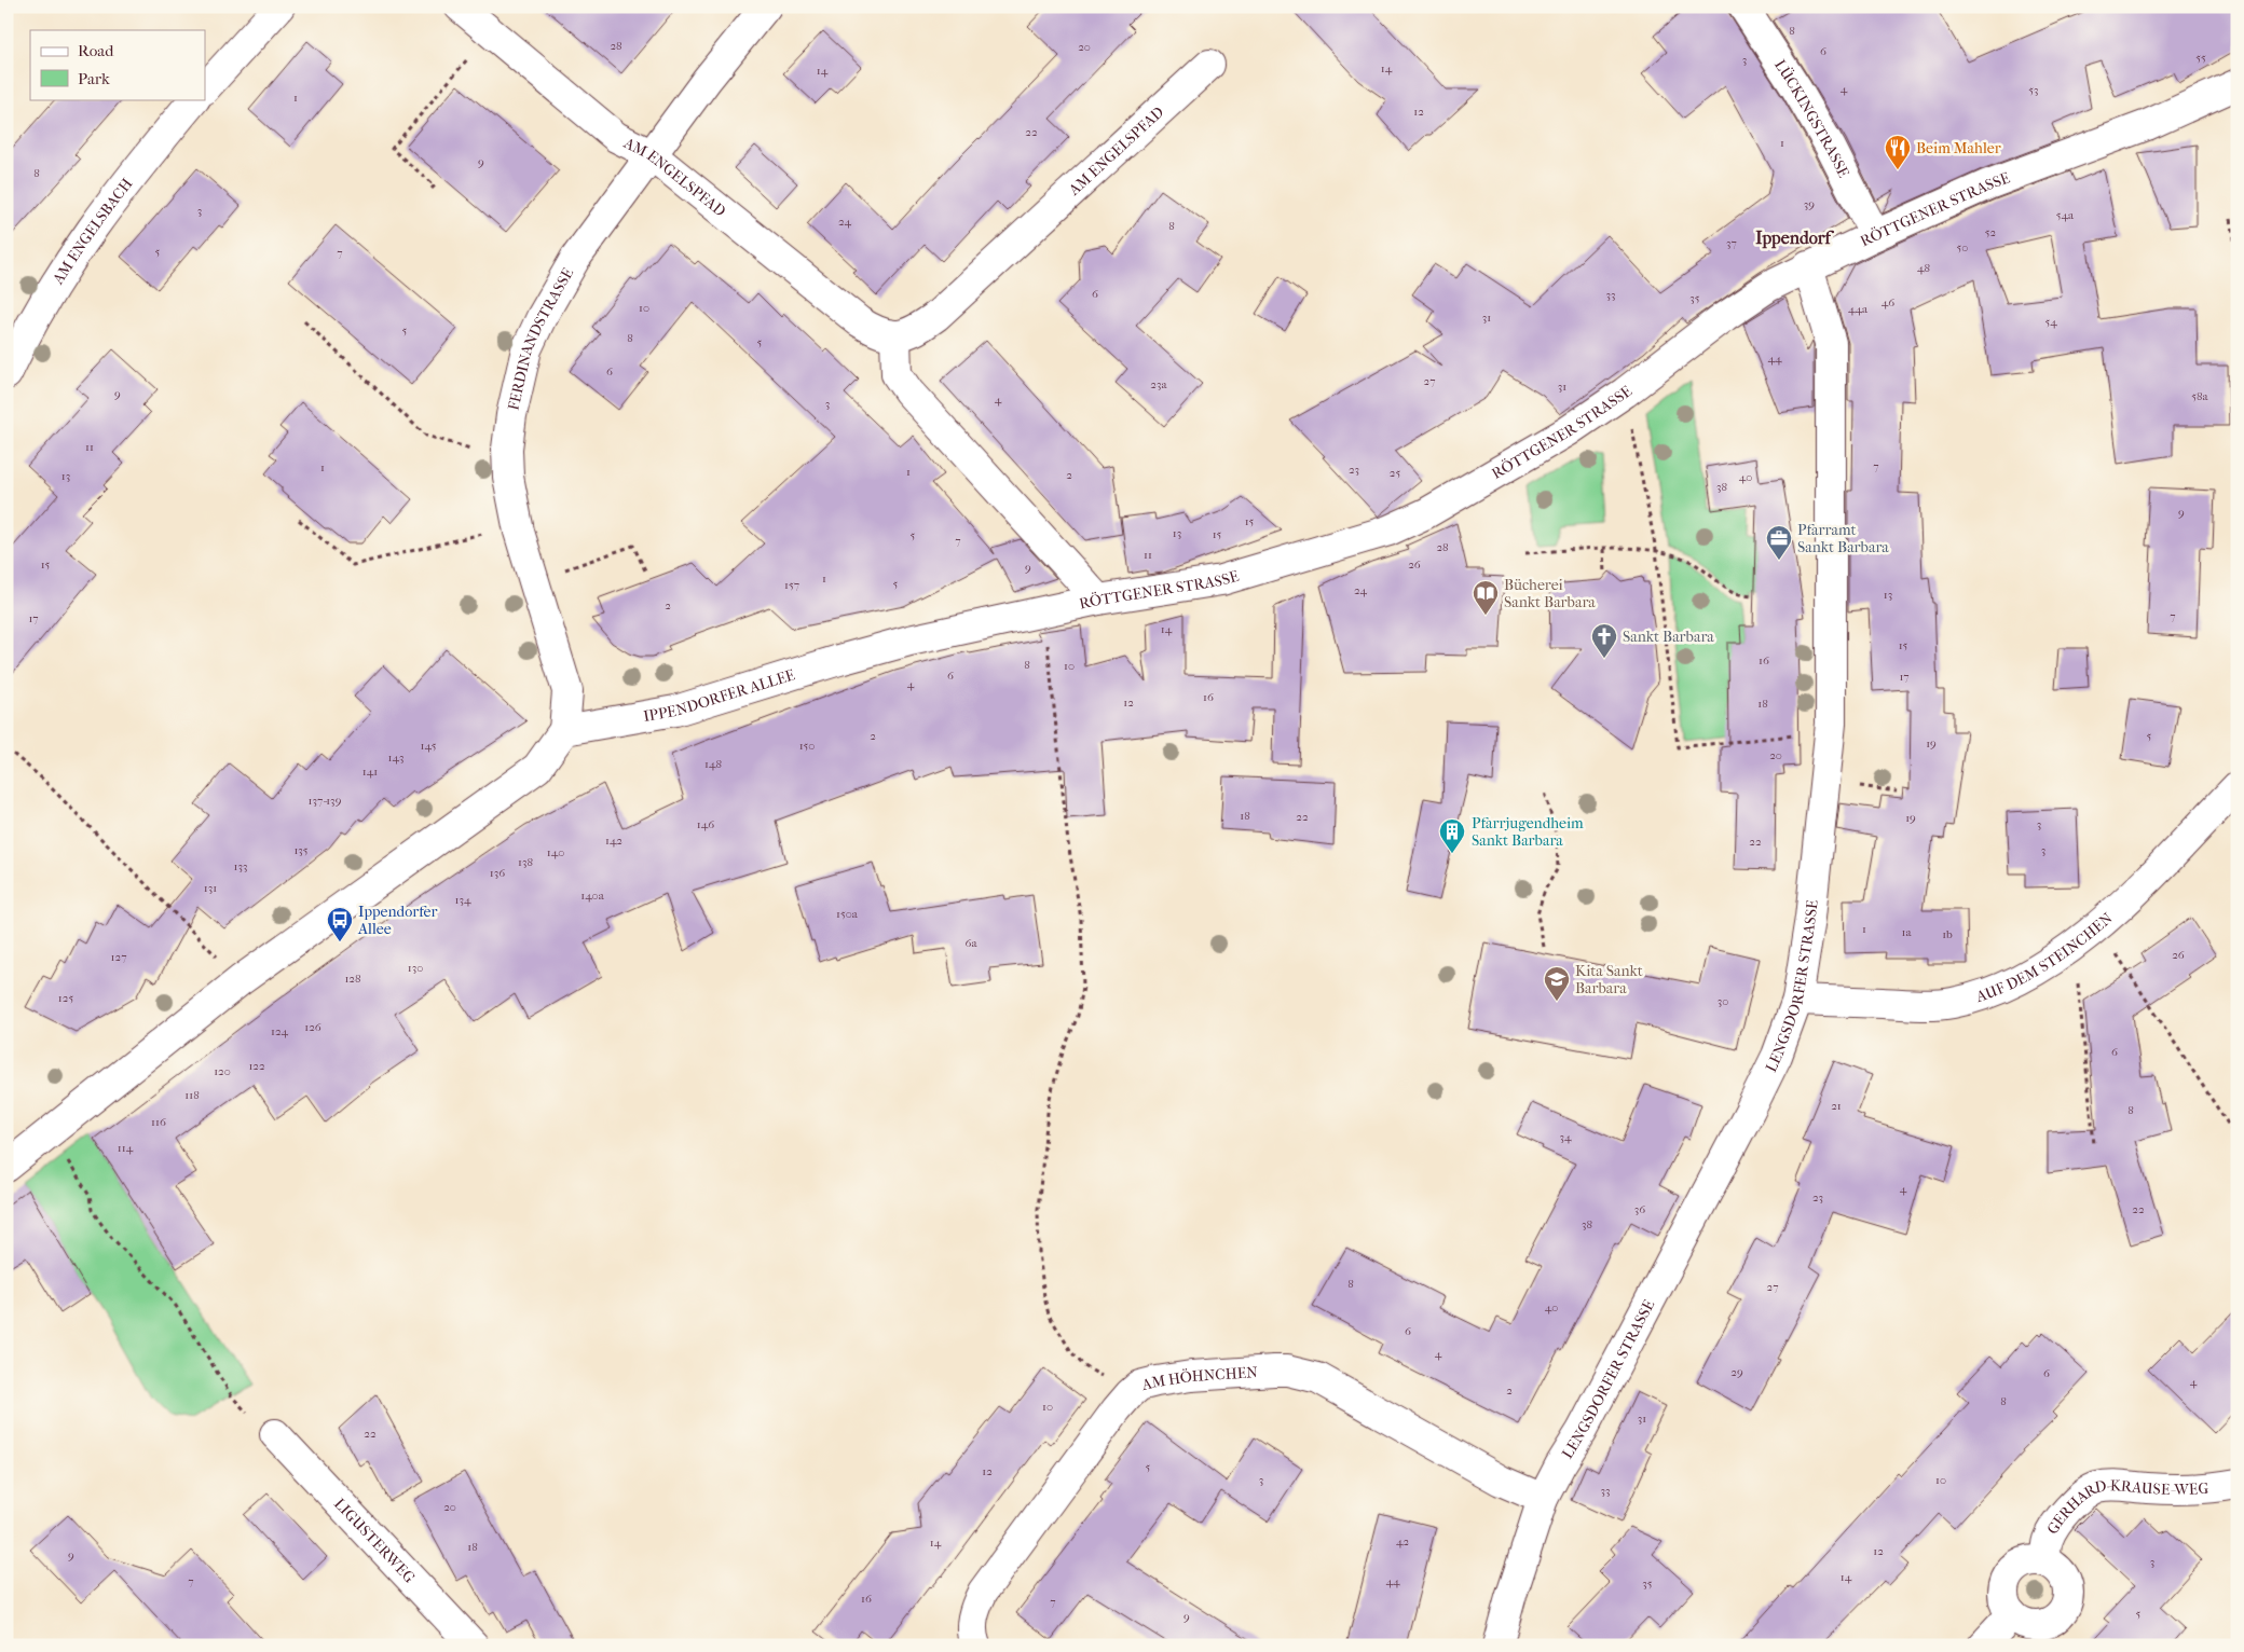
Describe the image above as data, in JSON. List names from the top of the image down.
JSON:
{
  "streets": {
    "street": [
      "LÜCKINGSTRASSE",
      "AM ENGELSPFAD",
      "RÖTTGENER STRASSE",
      "AM ENGELSBACH",
      "FERDINANDSTRASSE",
      "IPPENDORFER ALLEE",
      "AUF DEM STEINCHEN",
      "LENGSDORFER STRASSE",
      "AM HÖHNCHEN",
      "GERHARD-KRAUSE-WEG",
      "LIGUSTERWEG"
    ]
  },
  "crossings": [
    ["LÜCKINGSTRASSE", "RÖTTGENER STRASSE"],
    ["AM ENGELSPFAD", "FERDINANDSTRASSE"],
    ["RÖTTGENER STRASSE", "IPPENDORFER ALLEE"],
    ["RÖTTGENER STRASSE", "LENGSDORFER STRASSE"],
    ["FERDINANDSTRASSE", "IPPENDORFER ALLEE"],
    ["AUF DEM STEINCHEN", "LENGSDORFER STRASSE"],
    ["LENGSDORFER STRASSE", "AM HÖHNCHEN"]
  ],
  "districts": ["Ippendorf"],
  "places": {
    "restaurant": ["Beim Mahler"],
    "office": ["Pfarramt Sankt Barbara"],
    "library": ["Bücherei Sankt Barbara"],
    "church": ["Sankt Barbara"],
    "building": ["Pfarrjugendheim Sankt Barbara"],
    "bus stop": ["Ippendorfer Allee"],
    "school or university": ["Kita Sankt Barbara"]
  },
  "house_numbers": [
    "8",
    "28",
    "20",
    "6",
    "55",
    "3",
    "14",
    "14",
    "4",
    "53",
    "1",
    "12",
    "22",
    "1",
    "9",
    "8",
    "39",
    "3",
    "54a",
    "24",
    "8",
    "52",
    "37",
    "50",
    "5",
    "7",
    "48",
    "6",
    "33",
    "35",
    "46",
    "10",
    "44a",
    "31",
    "54",
    "5",
    "8",
    "5",
    "44",
    "6",
    "27",
    "23a",
    "31",
    "9",
    "58a",
    "4",
    "3",
    "11",
    "7",
    "1",
    "23",
    "1",
    "25",
    "2",
    "13",
    "40",
    "38",
    "9",
    "15",
    "13",
    "15",
    "5",
    "7",
    "28",
    "11",
    "15",
    "26",
    "9",
    "1",
    "5",
    "157",
    "24",
    "13",
    "2",
    "7",
    "17",
    "14",
    "15",
    "16",
    "8",
    "10",
    "6",
    "17",
    "4",
    "16",
    "12",
    "18",
    "2",
    "5",
    "19",
    "145",
    "150",
    "20",
    "143",
    "148",
    "141",
    "137-139",
    "18",
    "22",
    "19",
    "146",
    "3",
    "142",
    "22",
    "135",
    "3",
    "140",
    "138",
    "133",
    "136",
    "131",
    "140a",
    "134",
    "150a",
    "1",
    "1a",
    "1b",
    "6a",
    "26",
    "127",
    "130",
    "128",
    "125",
    "30",
    "126",
    "124",
    "6",
    "122",
    "120",
    "118",
    "21",
    "8",
    "116",
    "34",
    "114",
    "4",
    "23",
    "36",
    "22",
    "38",
    "8",
    "27",
    "40",
    "6",
    "4",
    "29",
    "6",
    "4",
    "2",
    "8",
    "10",
    "31",
    "22",
    "5",
    "12",
    "3",
    "10",
    "33",
    "20",
    "42",
    "14",
    "18",
    "12",
    "9",
    "3",
    "14",
    "7",
    "44",
    "35",
    "16",
    "7",
    "5",
    "9"
  ],
  "legend": ["Road", "Park"]
}
